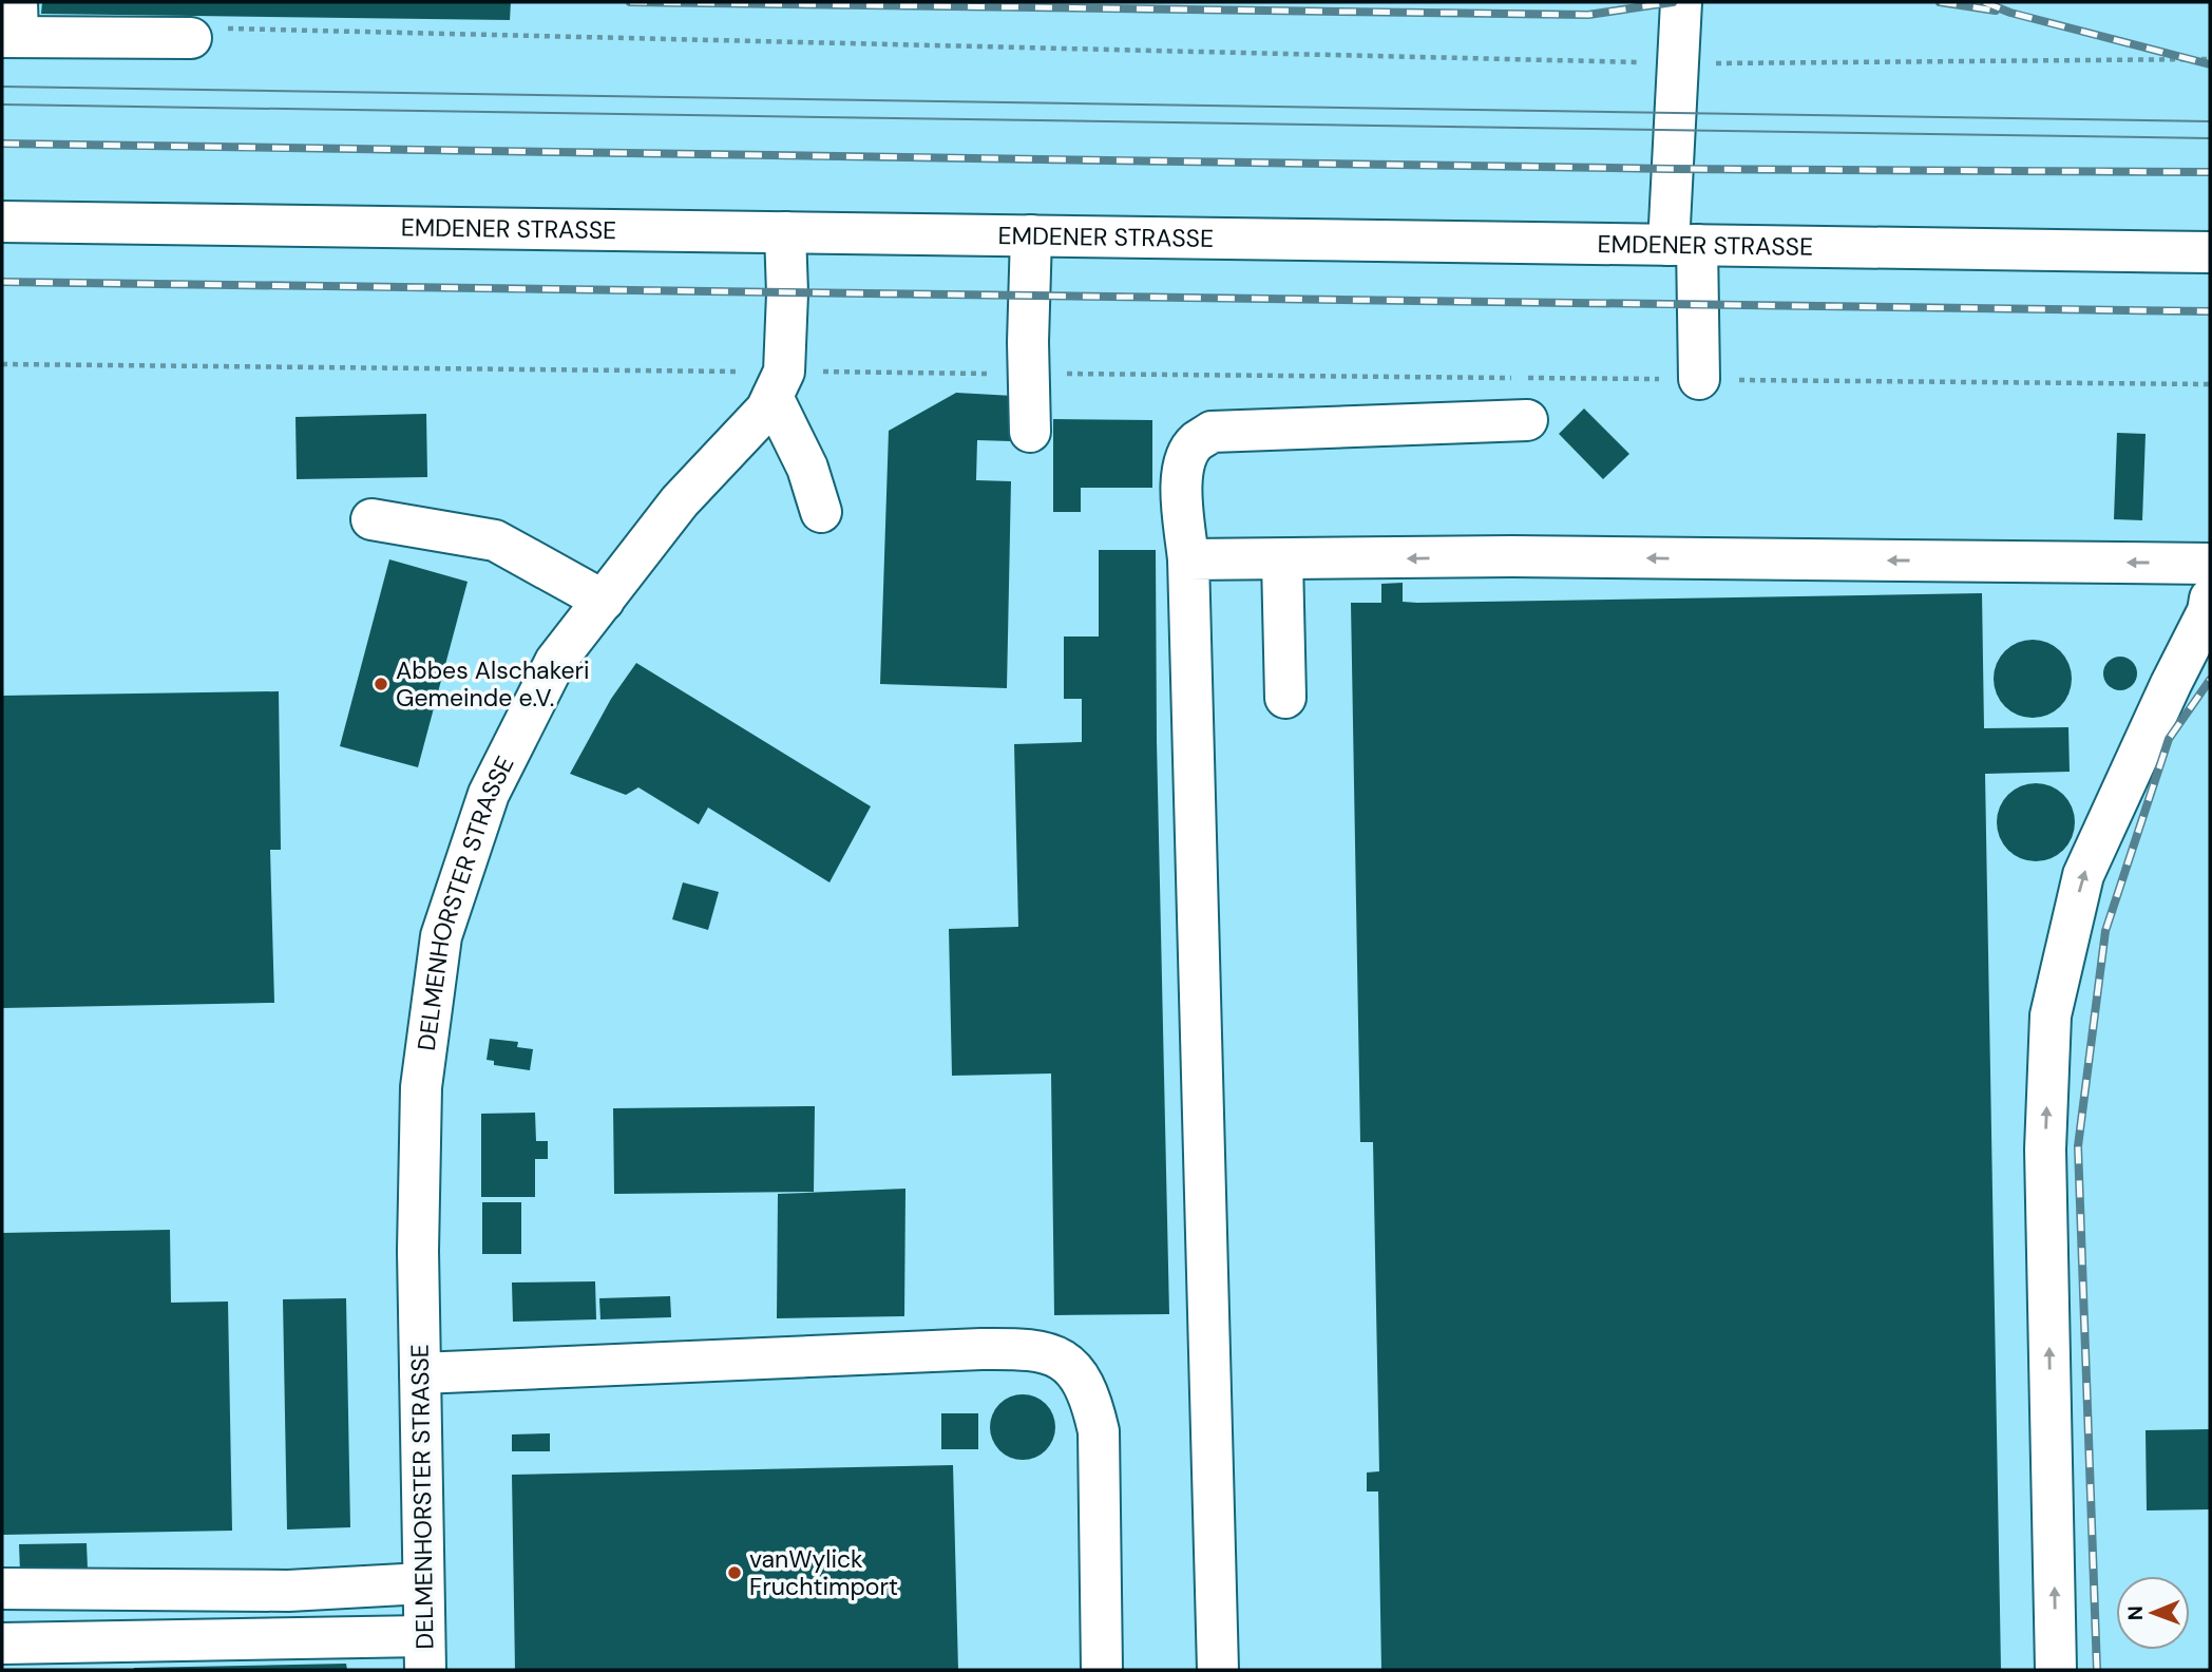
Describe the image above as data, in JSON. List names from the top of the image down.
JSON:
{
  "streets": {
    "street": ["EMDENER STRASSE", "DELMENHORSTER STRASSE"]
  },
  "places": ["Abbes Alschakeri Gemeinde e.V.", "vanWylick Fruchtimport"],
  "north": "left"
}
